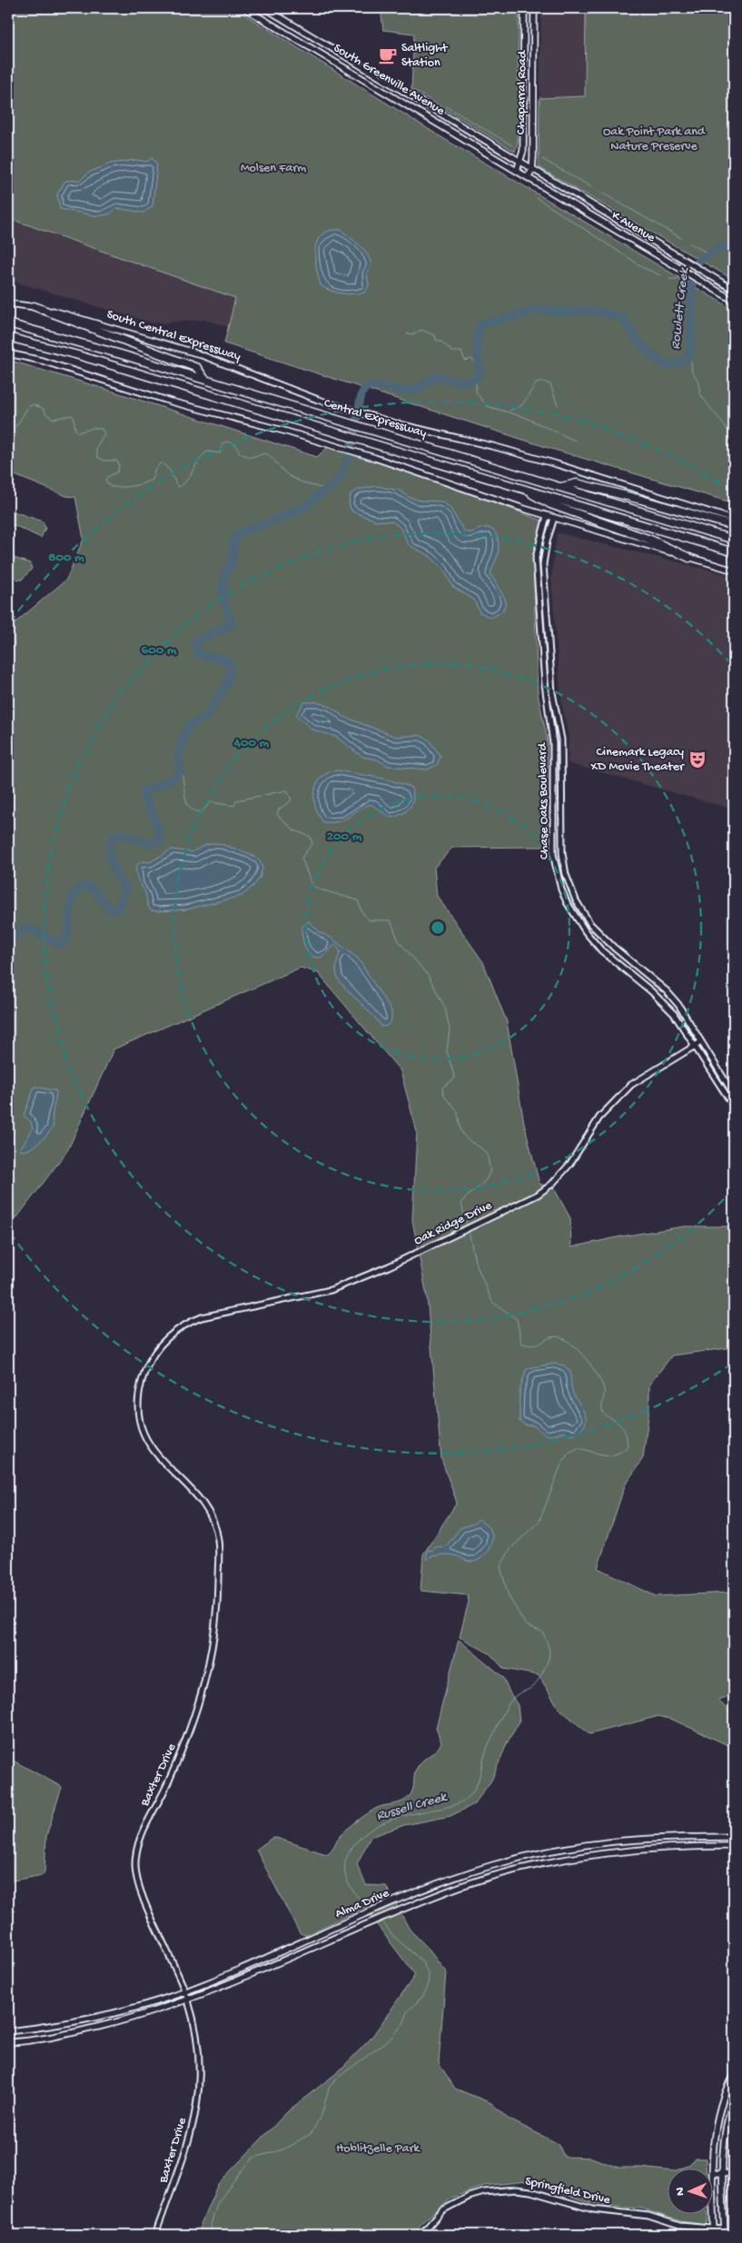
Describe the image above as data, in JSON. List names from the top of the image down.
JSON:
{
  "streets": {
    "highway": ["Central Expressway"],
    "main road": [
      "South Greenville Avenue",
      "Chaparral Road",
      "K Avenue",
      "South Central Expressway",
      "Alma Drive"
    ],
    "street": [
      "Chase Oaks Boulevard",
      "Oak Ridge Drive",
      "Baxter Drive",
      "Springfield Drive"
    ]
  },
  "crossings": [
    ["South Greenville Avenue", "Chaparral Road"],
    ["South Greenville Avenue", "K Avenue"],
    ["Chaparral Road", "K Avenue"],
    ["South Central Expressway", "Central Expressway"],
    ["Chase Oaks Boulevard", "Oak Ridge Drive"],
    ["Oak Ridge Drive", "Baxter Drive"],
    ["Baxter Drive", "Alma Drive"]
  ],
  "water": ["Rowlett Creek", "Russell Creek"],
  "parks": ["Oak Point Park and Nature Preserve", "Molsen Farm", "Hoblitzelle Park"],
  "places": {
    "cafe": ["Saltlight Station"],
    "theatre": ["Cinemark Legacy XD Movie Theater"]
  },
  "north": "left",
  "rings": [
    "800 m",
    "600 m",
    "400 m",
    "200 m"
  ]
}
